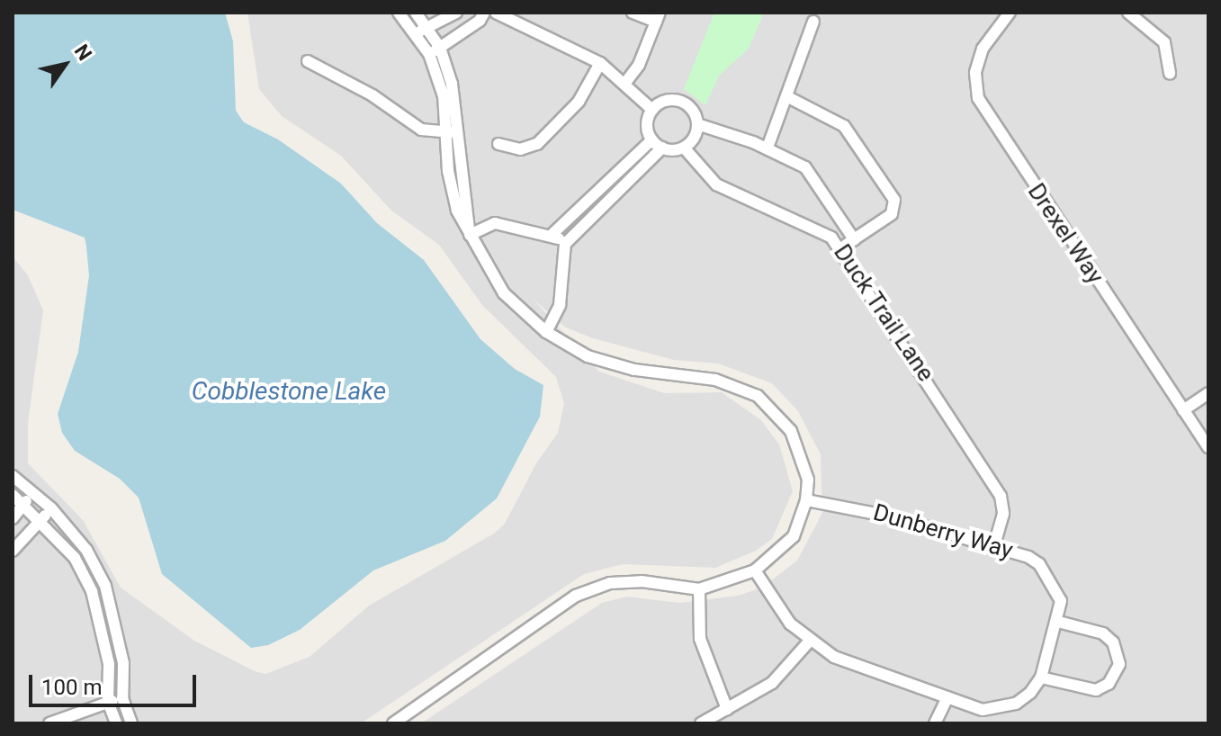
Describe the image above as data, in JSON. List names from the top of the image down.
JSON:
{
  "streets": {
    "street": ["Drexel Way", "Duck Trail Lane", "Dunberry Way"]
  },
  "crossings": [
    ["Duck Trail Lane", "Dunberry Way"]
  ],
  "water": ["Cobblestone Lake"],
  "scale_bar": "100 m",
  "north": "top right"
}
